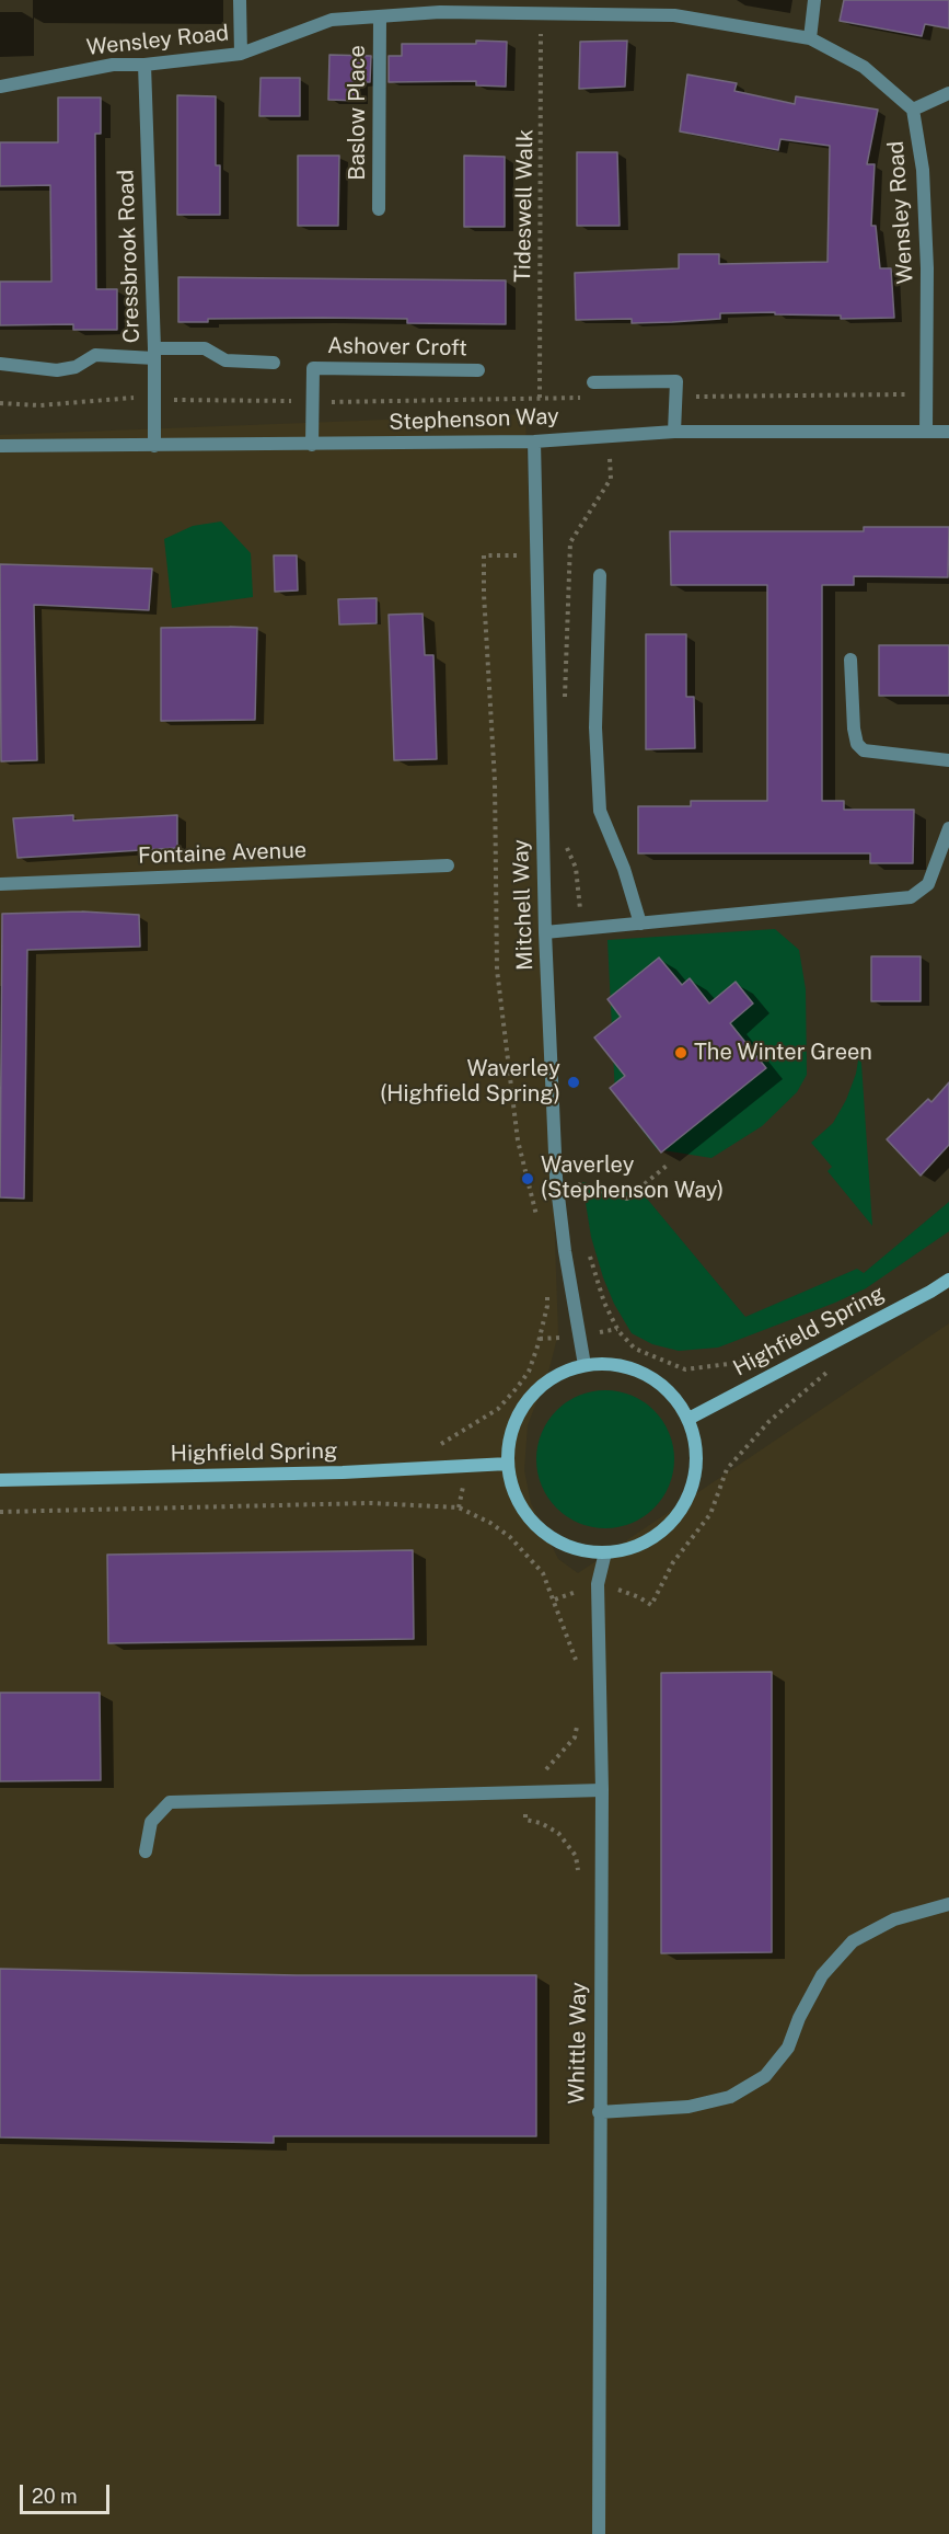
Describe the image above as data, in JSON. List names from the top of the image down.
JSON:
{
  "streets": {
    "main road": ["Highfield Spring"],
    "street": [
      "Wensley Road",
      "Baslow Place",
      "Cressbrook Road",
      "Ashover Croft",
      "Stephenson Way",
      "Fontaine Avenue",
      "Mitchell Way",
      "Whittle Way"
    ],
    "path": ["Tideswell Walk"]
  },
  "crossings": [
    ["Wensley Road", "Baslow Place"],
    ["Wensley Road", "Tideswell Walk"],
    ["Wensley Road", "Cressbrook Road"],
    ["Wensley Road", "Stephenson Way"],
    ["Cressbrook Road", "Stephenson Way"],
    ["Ashover Croft", "Stephenson Way"],
    ["Stephenson Way", "Mitchell Way"],
    ["Mitchell Way", "Highfield Spring"],
    ["Mitchell Way", "Whittle Way"],
    ["Highfield Spring", "Whittle Way"]
  ],
  "places": ["The Winter Green", "Waverley (Highfield Spring)", "Waverley (Stephenson Way)"],
  "scale_bar": "20 m"
}
